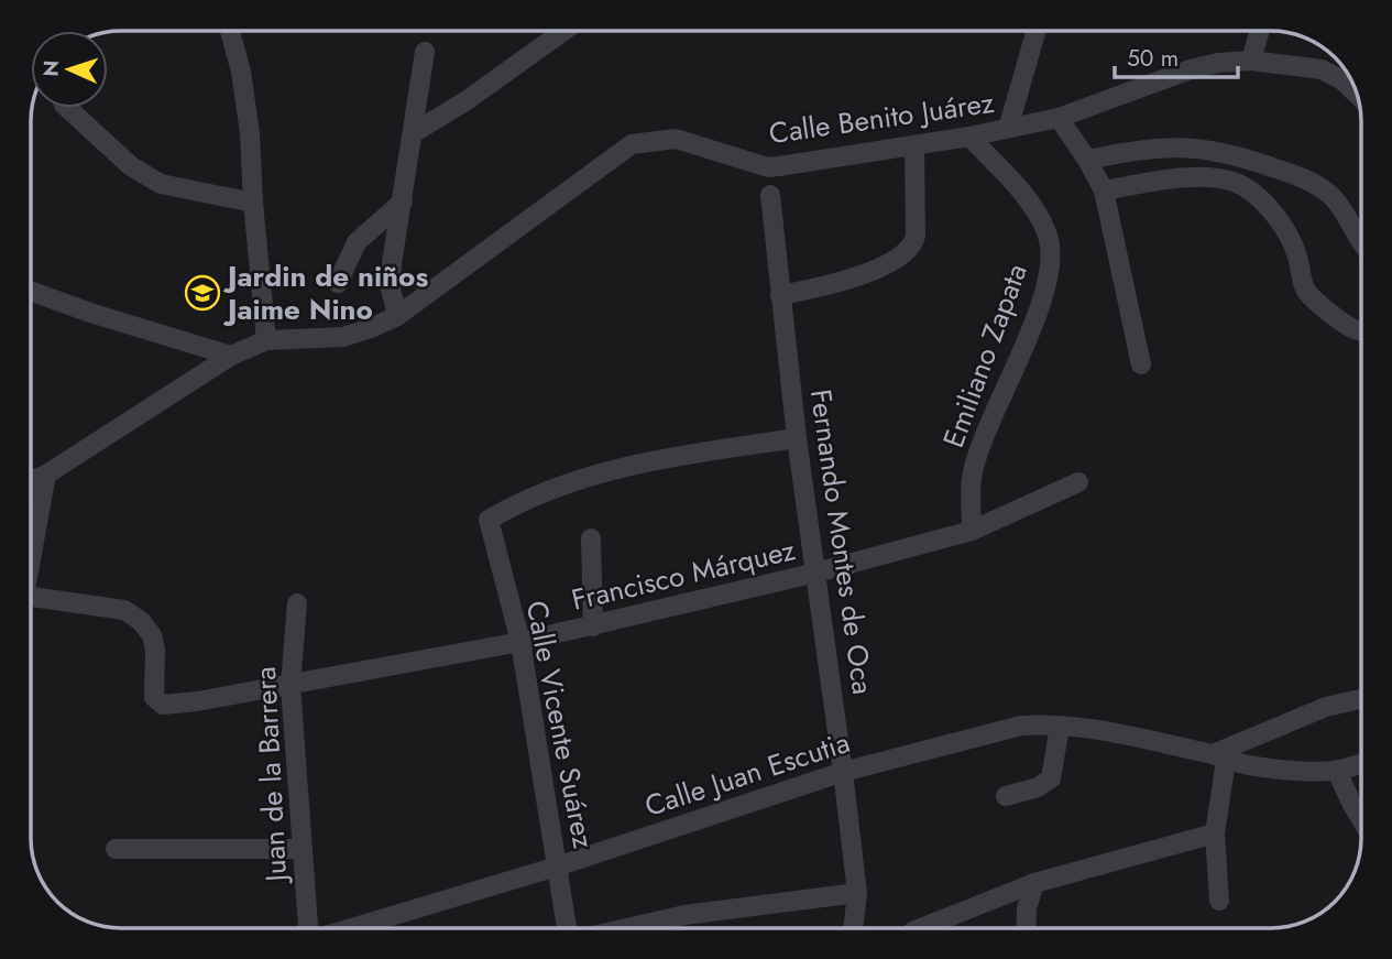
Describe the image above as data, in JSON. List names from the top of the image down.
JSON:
{
  "streets": {
    "street": [
      "Calle Benito Juárez",
      "Emiliano Zapata",
      "Fernando Montes de Oca",
      "Francisco Márquez",
      "Calle Vicente Suárez",
      "Juan de la Barrera",
      "Calle Juan Escutia"
    ]
  },
  "crossings": [
    ["Calle Benito Juárez", "Emiliano Zapata"],
    ["Emiliano Zapata", "Francisco Márquez"],
    ["Fernando Montes de Oca", "Francisco Márquez"],
    ["Fernando Montes de Oca", "Calle Vicente Suárez"],
    ["Fernando Montes de Oca", "Calle Juan Escutia"],
    ["Francisco Márquez", "Calle Vicente Suárez"],
    ["Francisco Márquez", "Juan de la Barrera"],
    ["Calle Vicente Suárez", "Calle Juan Escutia"]
  ],
  "places": {
    "school or university": ["Jardin de niños Jaime Nino"]
  },
  "scale_bar": "50 m",
  "north": "left"
}
